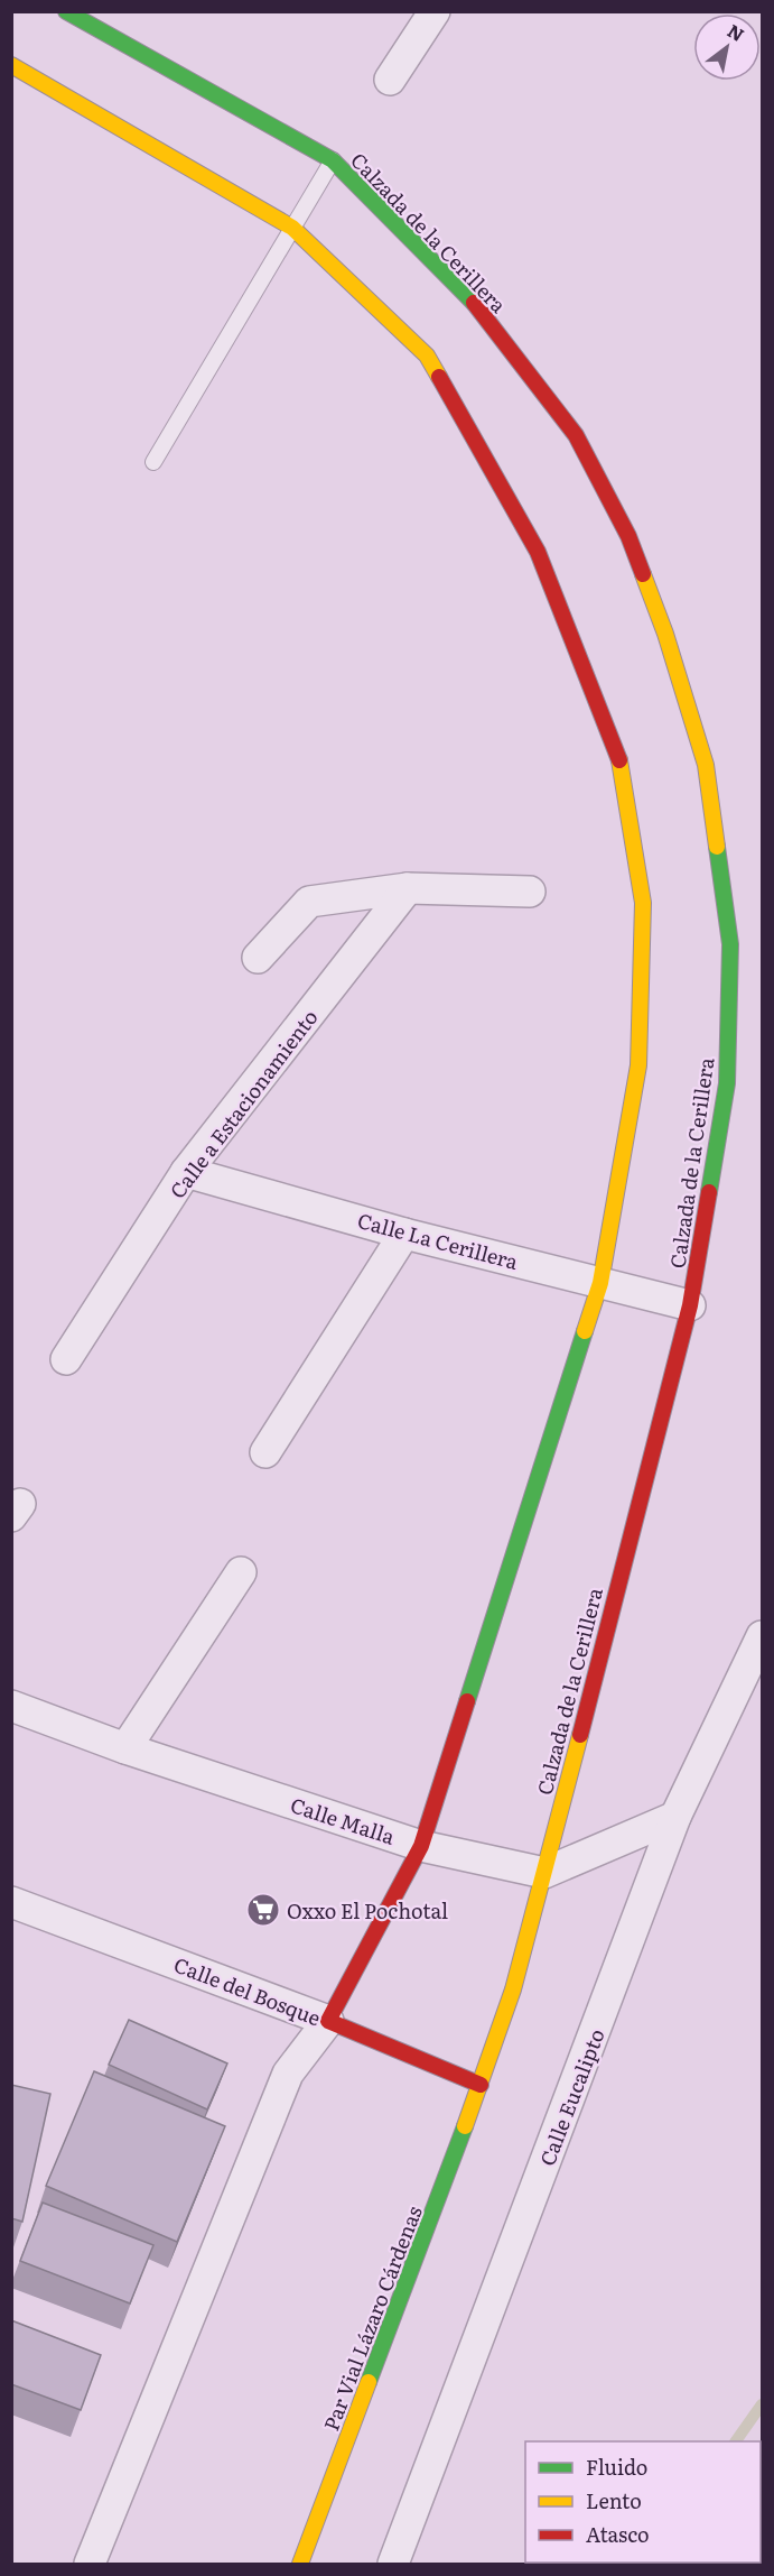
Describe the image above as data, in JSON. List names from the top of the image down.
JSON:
{
  "streets": {
    "street": [
      "Calzada de la Cerillera",
      "Calle a Estacionamiento",
      "Calle La Cerillera",
      "Calle Malla",
      "Calle del Bosque",
      "Calle Eucalipto",
      "Par Vial Lázaro Cárdenas"
    ]
  },
  "crossings": [
    ["Calzada de la Cerillera", "Calle La Cerillera"],
    ["Calzada de la Cerillera", "Calle Malla"],
    ["Calzada de la Cerillera", "Calle del Bosque"],
    ["Calzada de la Cerillera", "Par Vial Lázaro Cárdenas"],
    ["Calle a Estacionamiento", "Calle La Cerillera"],
    ["Calle del Bosque", "Par Vial Lázaro Cárdenas"]
  ],
  "places": {
    "supermarket": ["Oxxo El Pochotal"]
  },
  "legend": ["Fluido", "Lento", "Atasco"],
  "north": "top right"
}
